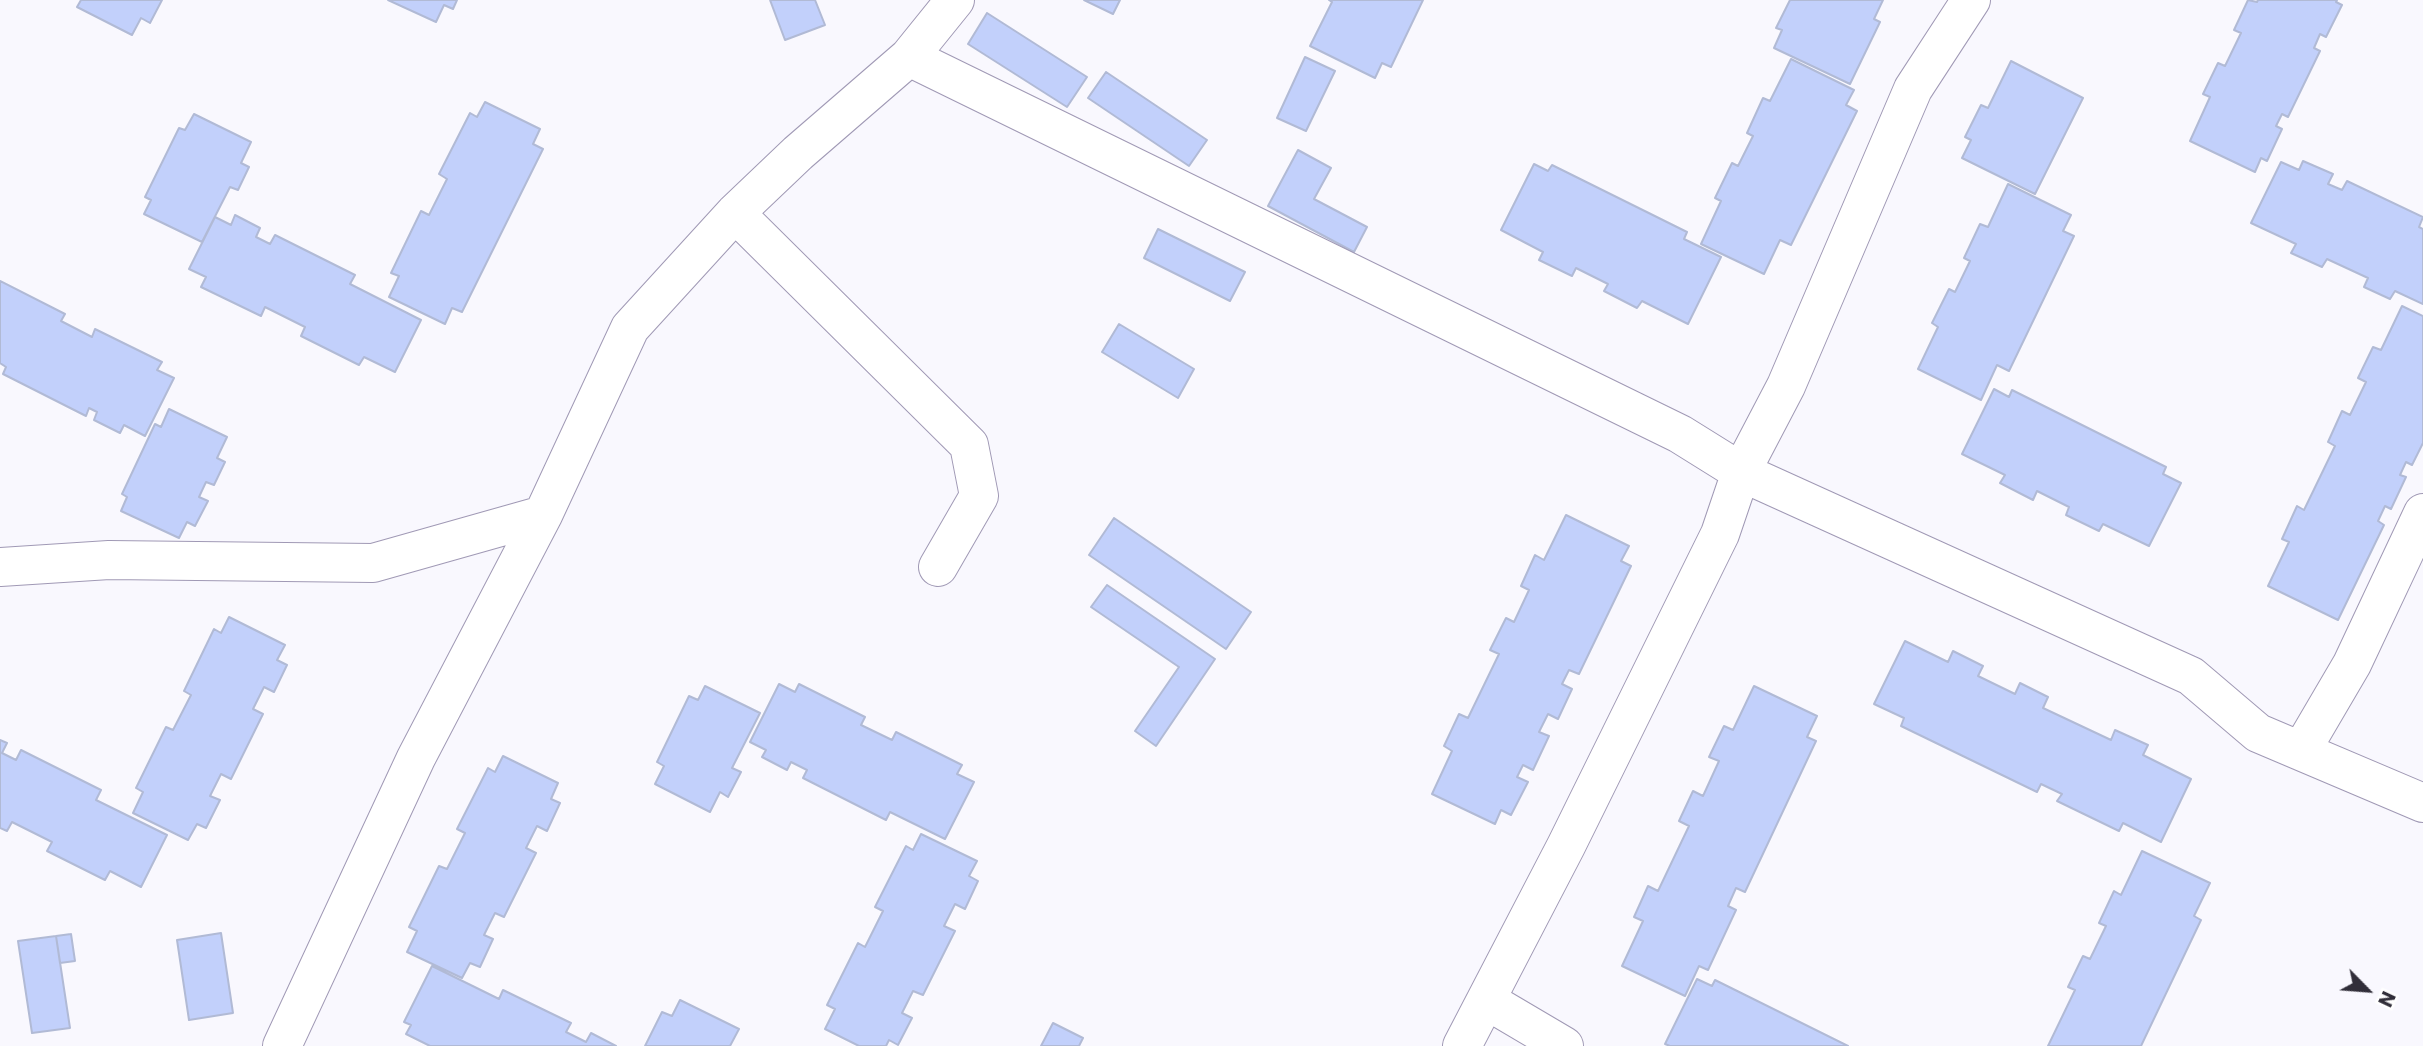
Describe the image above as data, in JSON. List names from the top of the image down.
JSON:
{
  "north": "bottom right"
}
